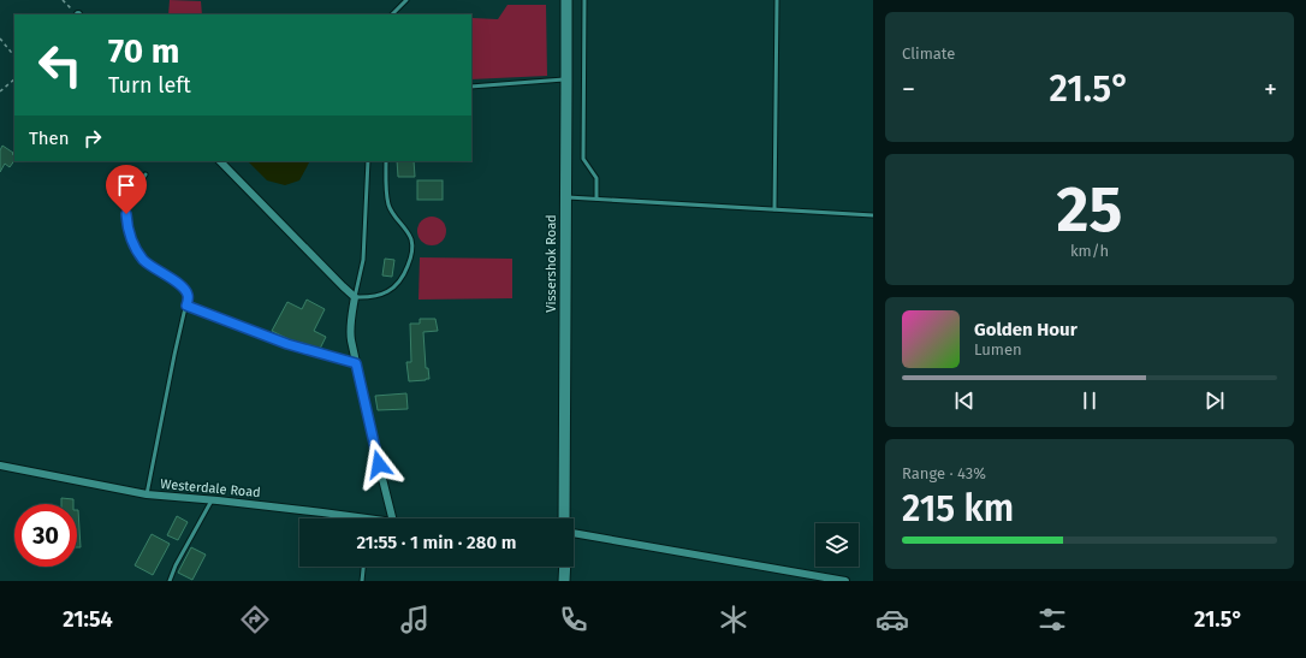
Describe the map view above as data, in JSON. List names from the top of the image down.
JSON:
{
  "streets": {
    "main road": ["Vissershok Road"],
    "street": ["Westerdale Road"]
  },
  "page": {
    "tile": [
      "Climate",
      ["25", "km/h"],
      ["Range · 43%", "215 km"]
    ],
    "turn": ["70 m", "Turn left"],
    "heat": ["−", "21.5°", "+"],
    "then": "Then",
    "song": ["Golden Hour", "Lumen"],
    "limit": "30",
    "trip": "21:55 · 1 min · 280 m",
    "tabs": ["21:54", "21.5°"]
  }
}
